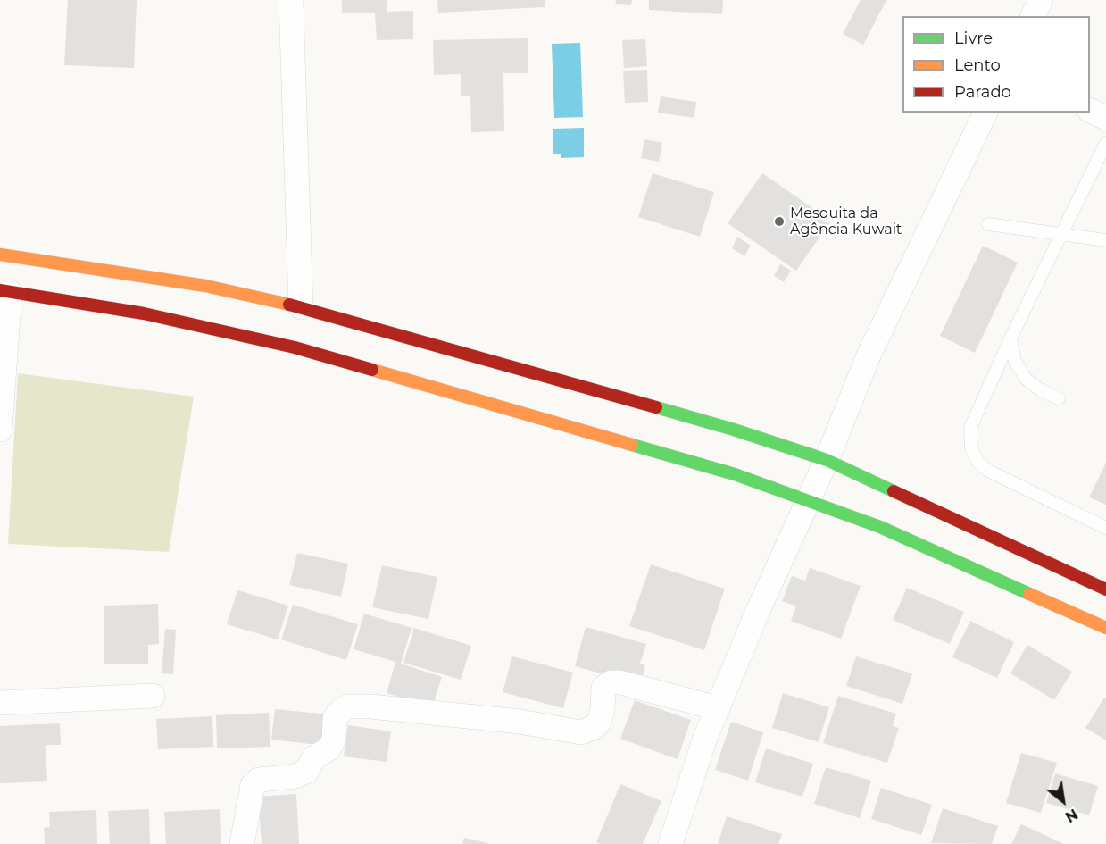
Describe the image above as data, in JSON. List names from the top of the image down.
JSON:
{
  "places": ["Mesquita da Agência Kuwait"],
  "legend": ["Livre", "Lento", "Parado"],
  "north": "bottom right"
}
